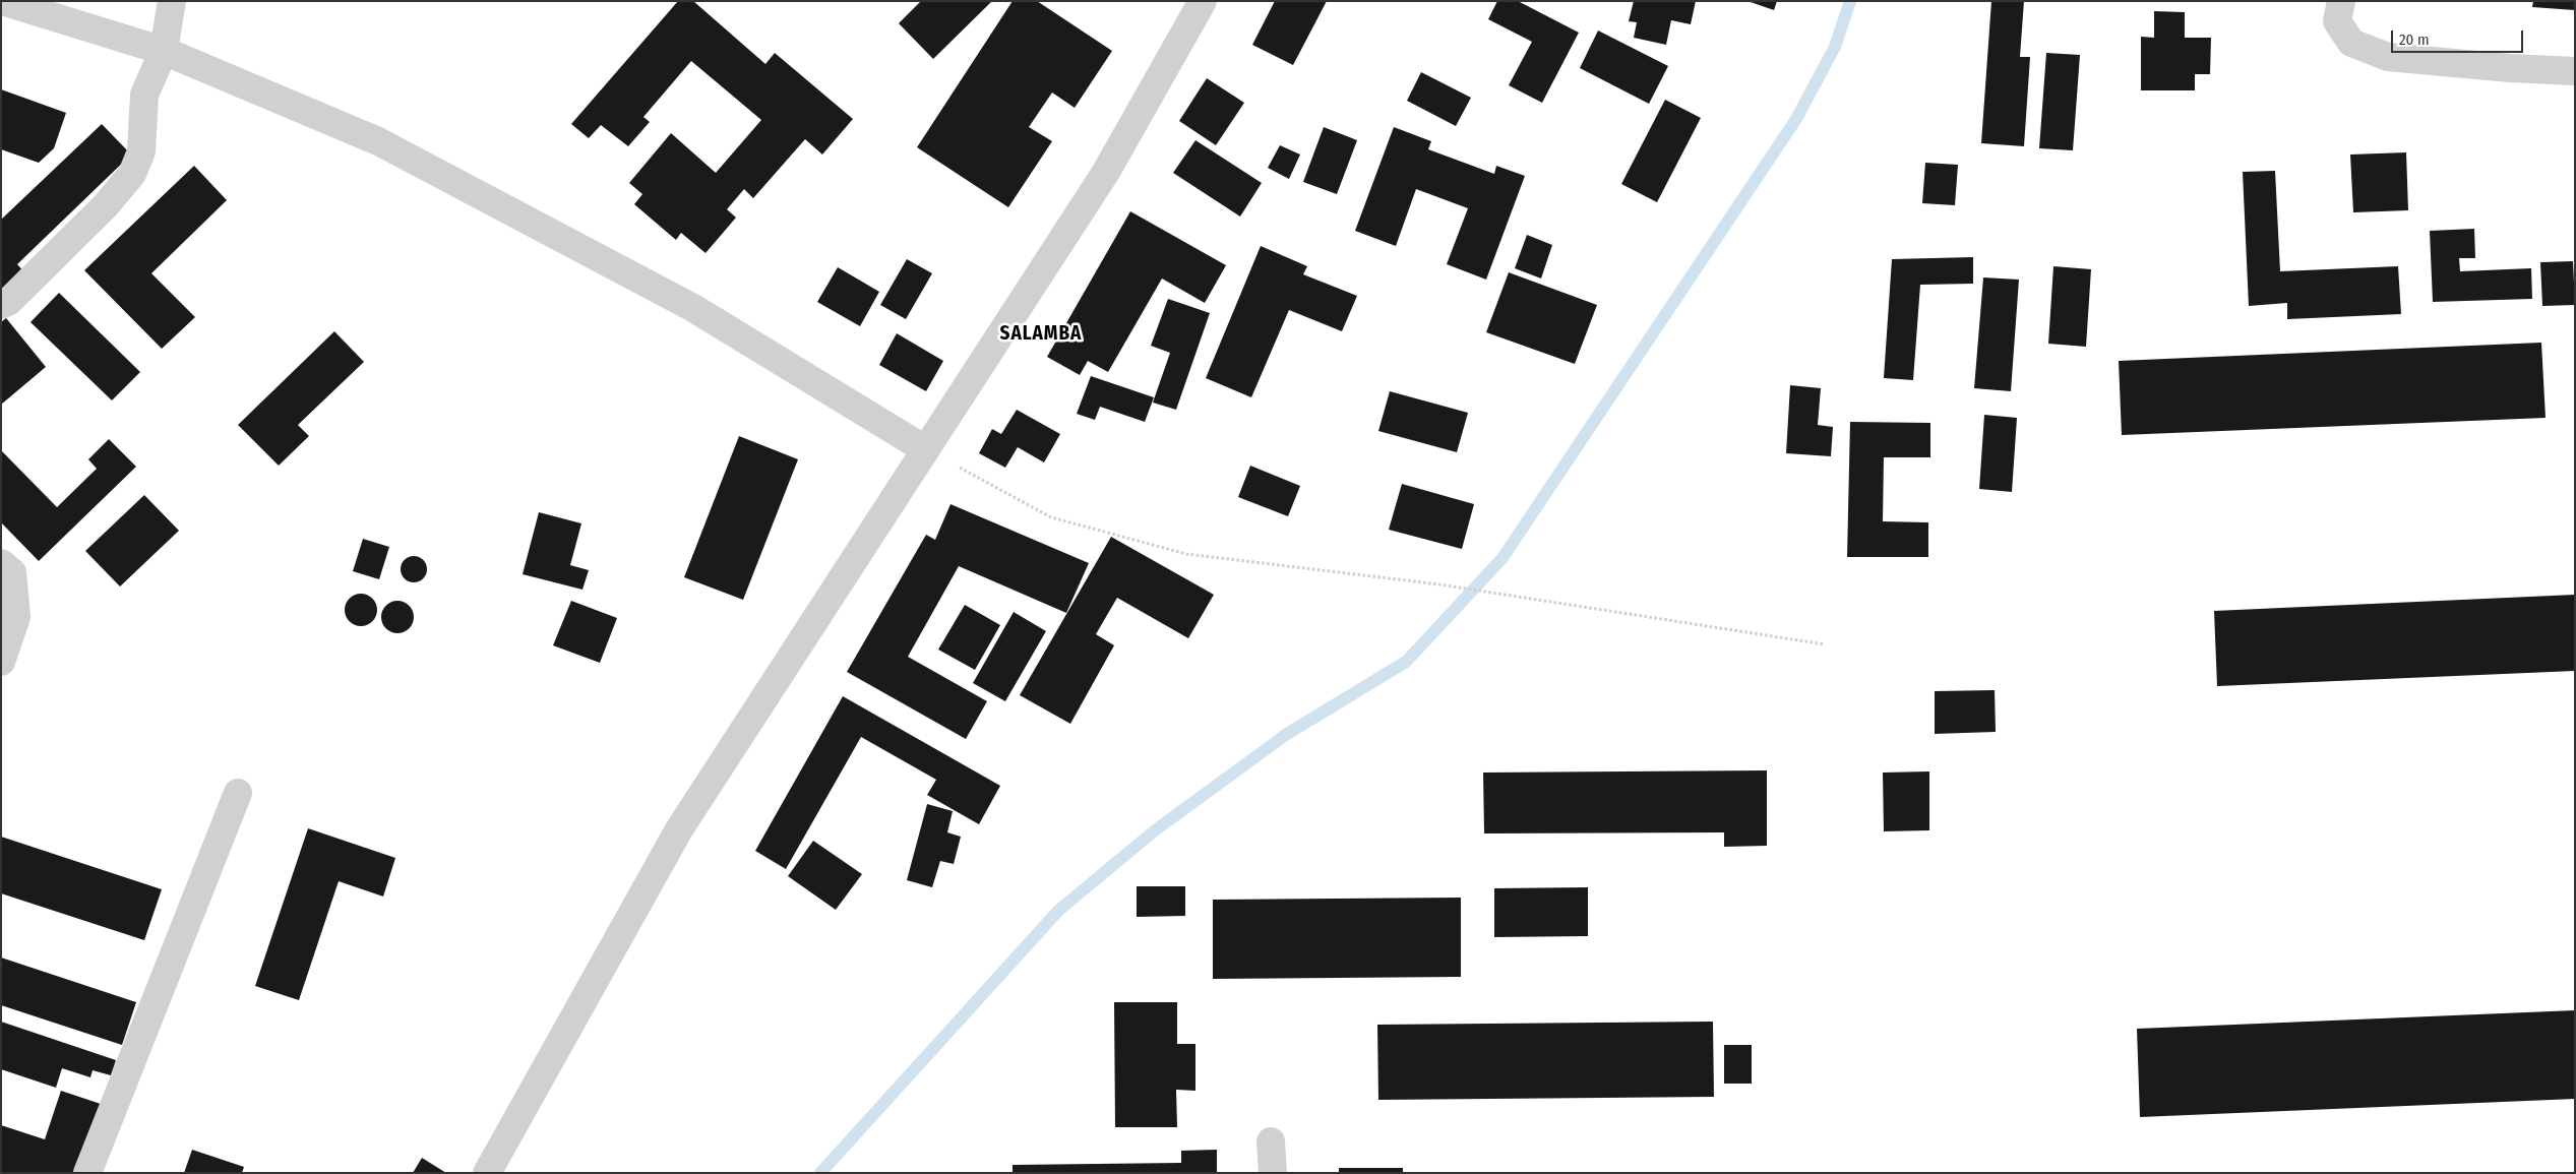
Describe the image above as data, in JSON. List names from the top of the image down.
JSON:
{
  "districts": ["SALAMBA"],
  "scale_bar": "20 m"
}
